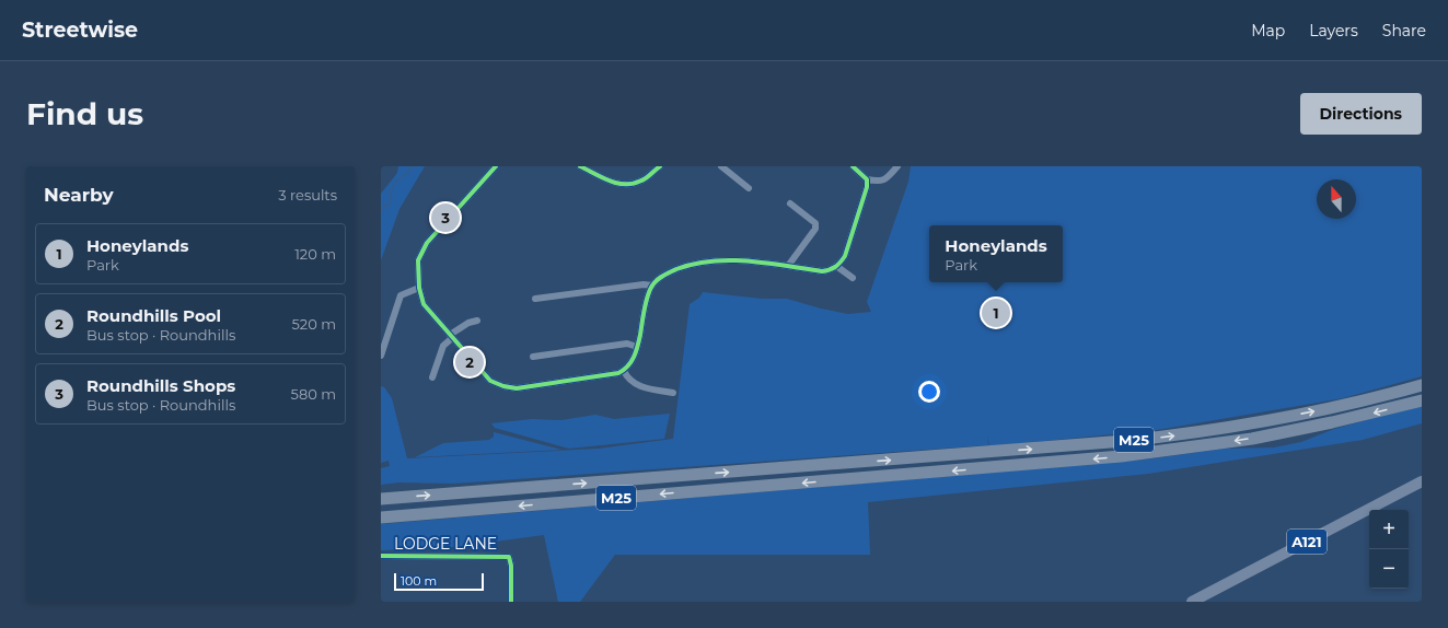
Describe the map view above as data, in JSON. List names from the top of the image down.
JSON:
{
  "streets": {
    "highway": ["M25"],
    "main road": ["A121"],
    "street": ["LODGE LANE"]
  },
  "scale_bar": "100 m",
  "north": "top",
  "page": {
    "header": "Streetwise",
    "nav": ["Map", "Layers", "Share"],
    "buttons": "Directions",
    "title": "Find us",
    "heading": ["Nearby", "3 results"],
    "pins": ["3", "1", "2"],
    "list": [
      {
        "mark": "1",
        "name": "Honeylands",
        "note": "Park",
        "value": "120 m"
      },
      {
        "mark": "2",
        "name": "Roundhills Pool",
        "note": "Bus stop · Roundhills",
        "value": "520 m"
      },
      {
        "mark": "3",
        "name": "Roundhills Shops",
        "note": "Bus stop · Roundhills",
        "value": "580 m"
      }
    ],
    "popup": ["Honeylands", "Park"],
    "map_buttons": ["+", "−"],
    "scale": "100 m"
  }
}
